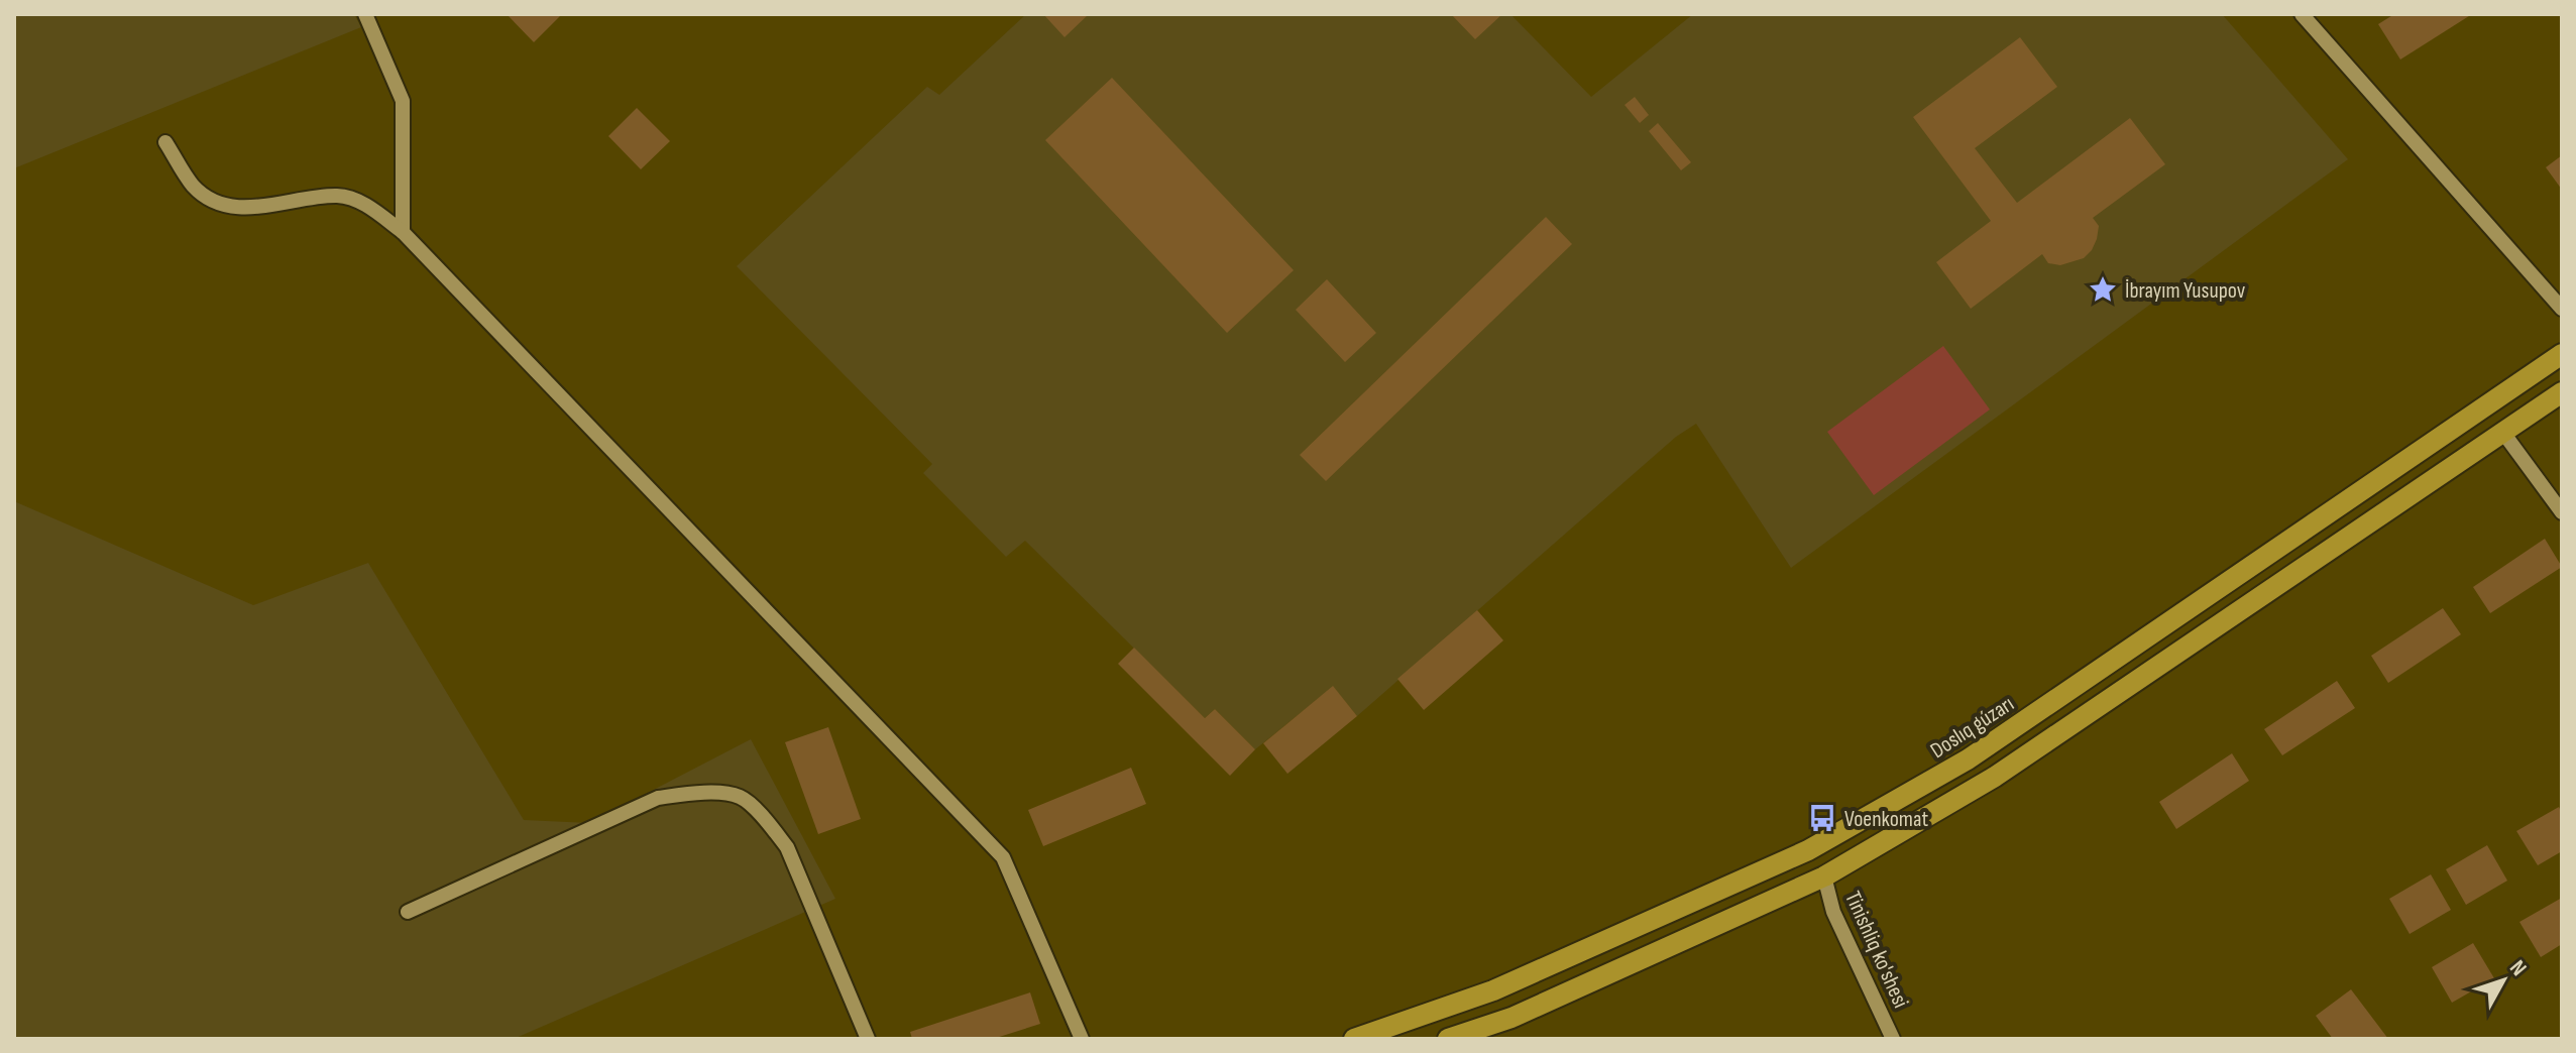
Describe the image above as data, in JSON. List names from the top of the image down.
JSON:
{
  "streets": {
    "main road": ["Doslıq gúzarı"],
    "street": ["Tinishliq ko'shesi"]
  },
  "places": {
    "place": ["İbrayım Yusupov"],
    "bus stop": ["Voenkomat"]
  },
  "north": "top right"
}
